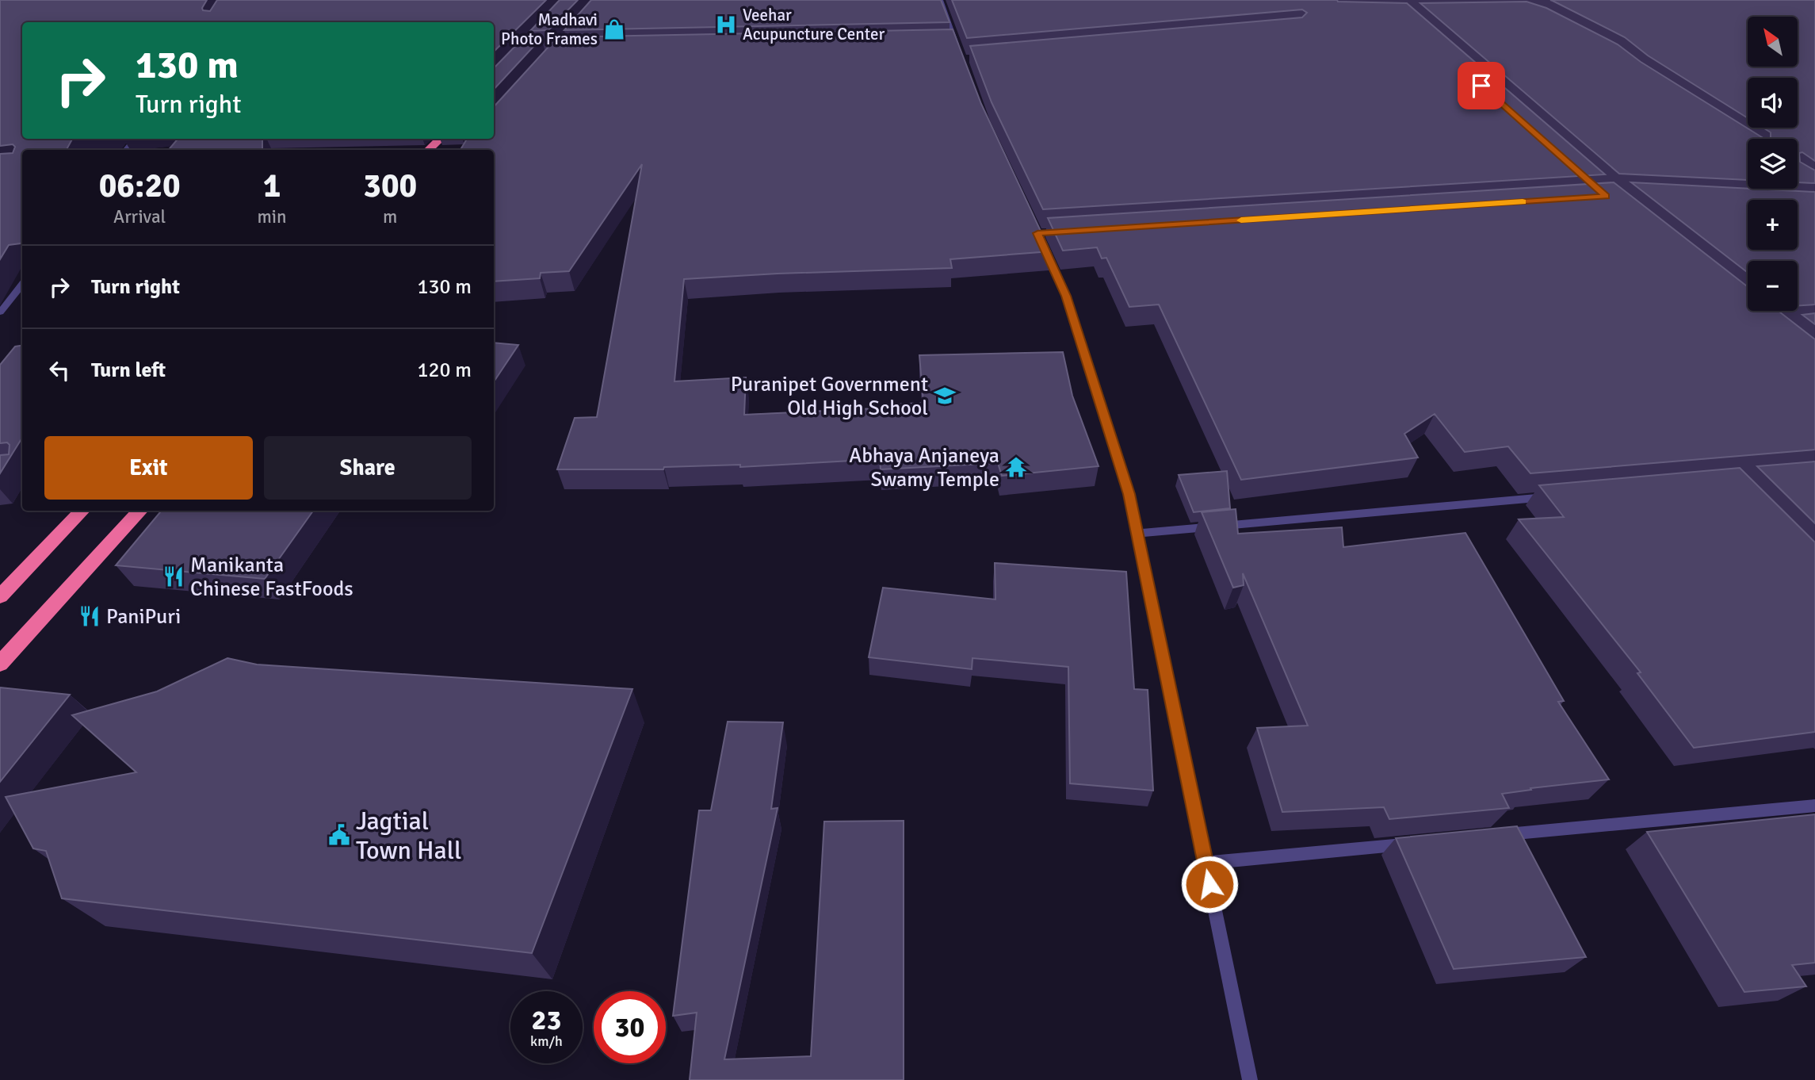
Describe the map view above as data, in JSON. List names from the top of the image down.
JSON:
{
  "places": {
    "hospital": ["Veehar Acupuncture Center"],
    "shop": ["Madhavi Photo Frames"],
    "school or university": ["Puranipet Government Old High School"],
    "temple": ["Abhaya Anjaneya Swamy Temple"],
    "restaurant": ["Manikanta Chinese FastFoods", "PaniPuri"],
    "public building": ["Jagtial Town Hall"]
  },
  "north": "top left",
  "page": {
    "map_buttons": ["+", "−"],
    "turn": ["130 m", "Turn right"],
    "eta": [
      "06:20",
      "Arrival",
      "1",
      "min",
      "300",
      "m"
    ],
    "list": [
      {
        "name": "Turn right",
        "value": "130 m"
      },
      {
        "name": "Turn left",
        "value": "120 m"
      }
    ],
    "buttons": ["Exit", "Share"],
    "speed": "23 km/h",
    "limit": "30"
  }
}
